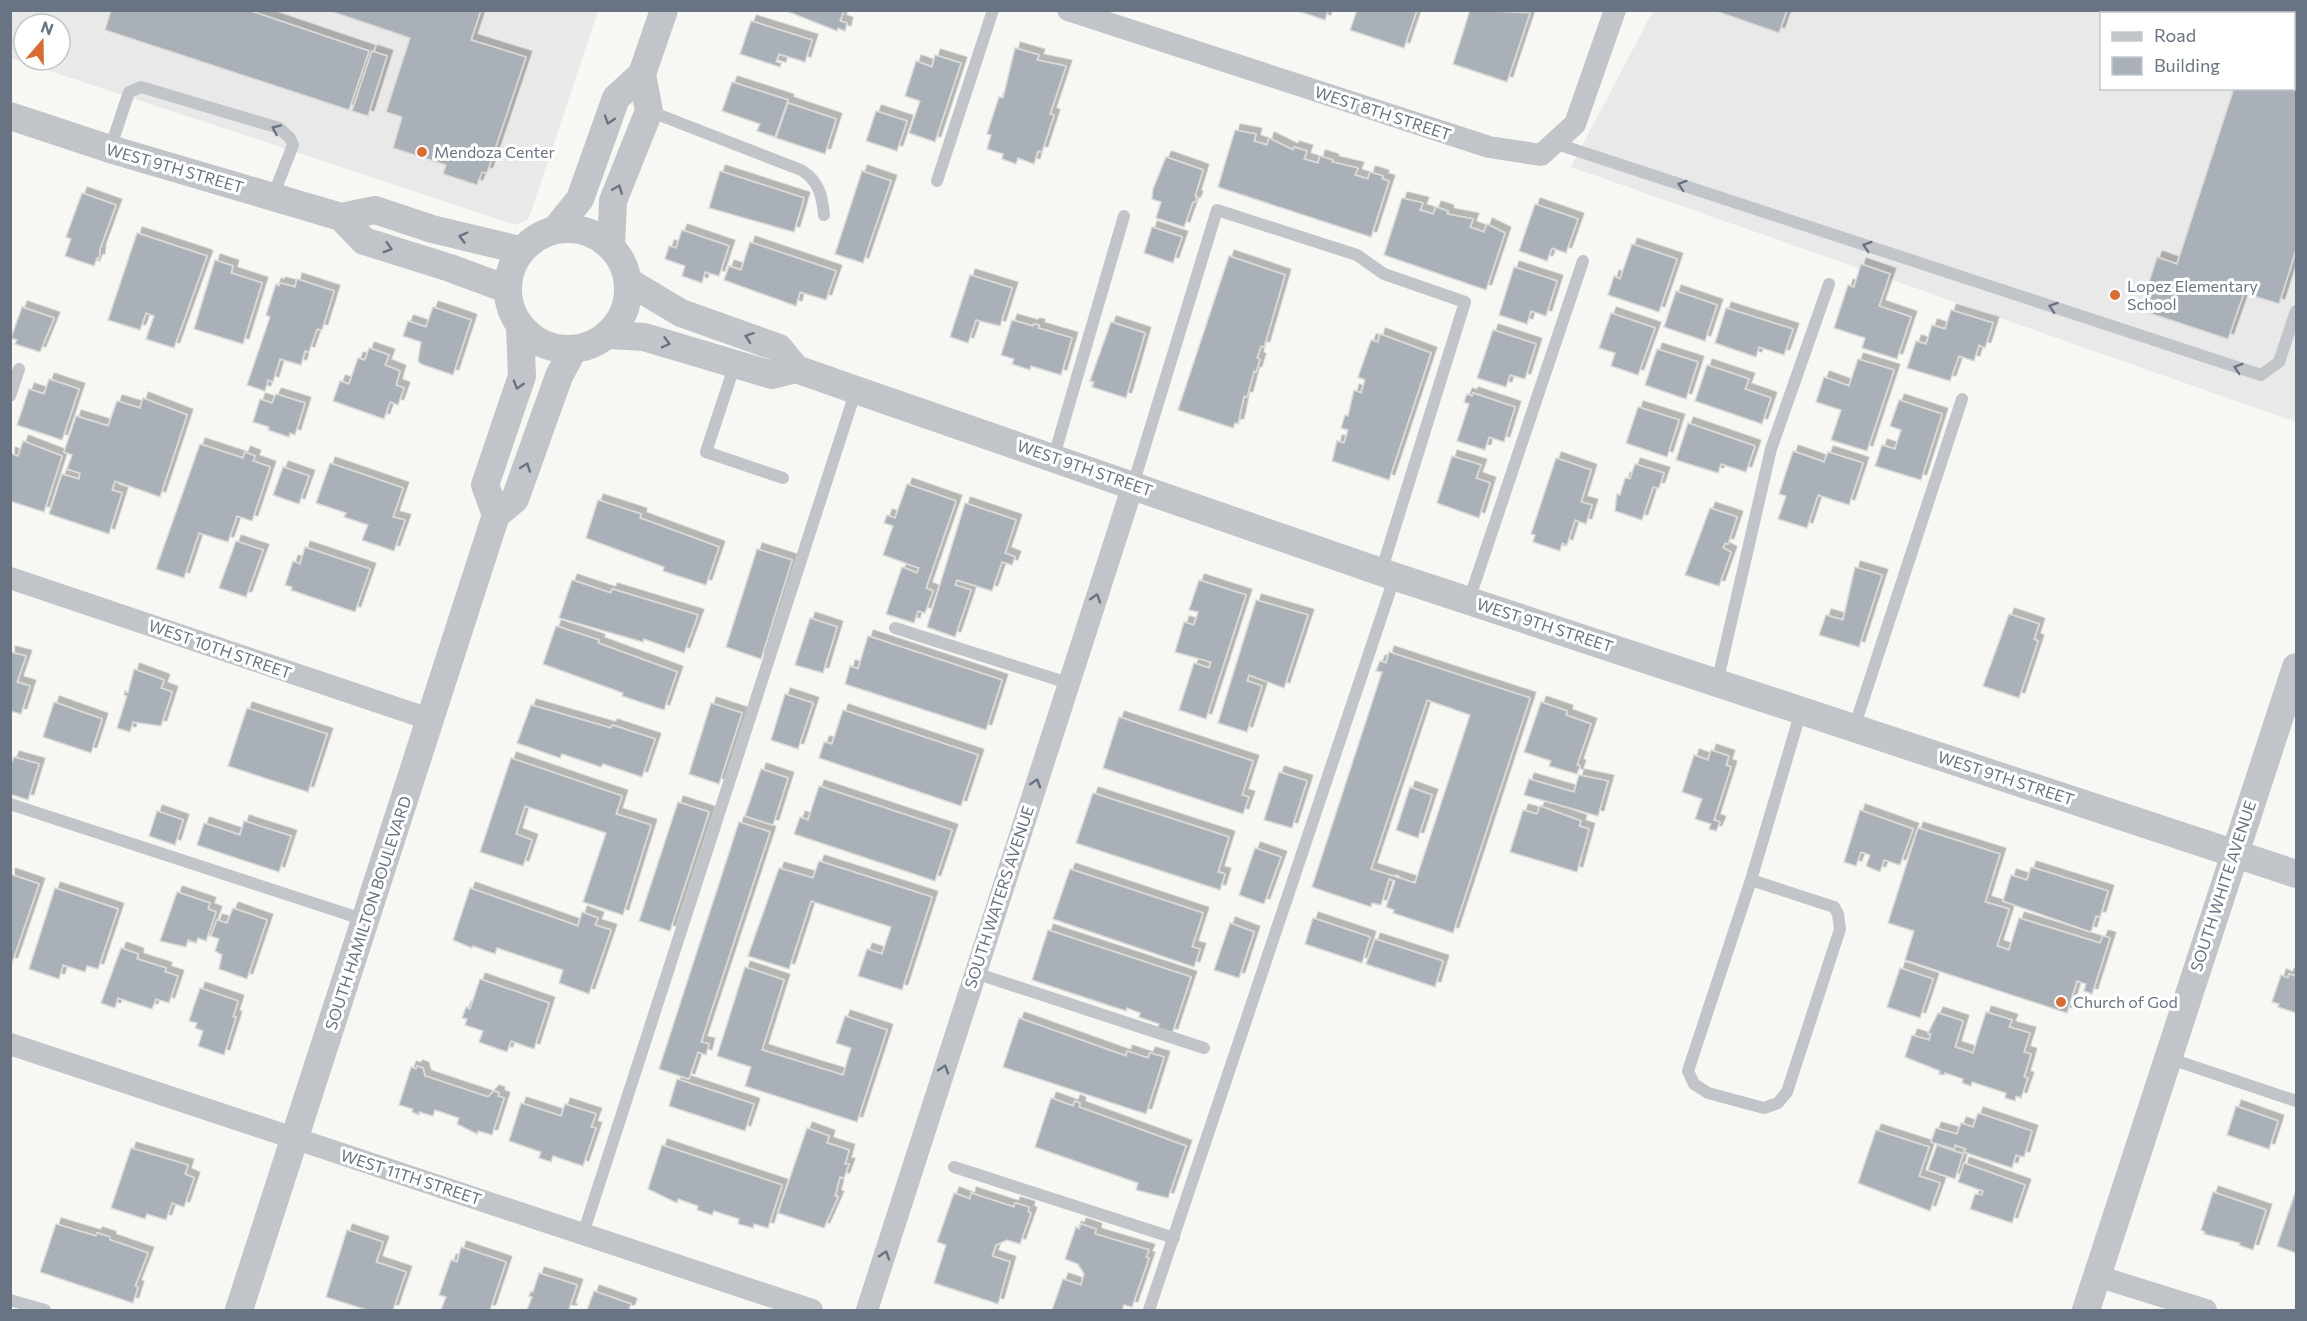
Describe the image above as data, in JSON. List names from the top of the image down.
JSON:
{
  "streets": {
    "street": [
      "WEST 8TH STREET",
      "WEST 9TH STREET",
      "WEST 10TH STREET",
      "SOUTH WHITE AVENUE",
      "SOUTH WATERS AVENUE",
      "SOUTH HAMILTON BOULEVARD",
      "WEST 11TH STREET"
    ]
  },
  "crossings": [
    ["WEST 9TH STREET", "SOUTH WHITE AVENUE"],
    ["WEST 9TH STREET", "SOUTH WATERS AVENUE"],
    ["WEST 9TH STREET", "SOUTH HAMILTON BOULEVARD"],
    ["WEST 10TH STREET", "SOUTH HAMILTON BOULEVARD"],
    ["SOUTH HAMILTON BOULEVARD", "WEST 11TH STREET"]
  ],
  "one_way": ["SOUTH WATERS AVENUE"],
  "places": ["Mendoza Center", "Lopez Elementary School", "Church of God"],
  "legend": ["Road", "Building"],
  "north": "top"
}
